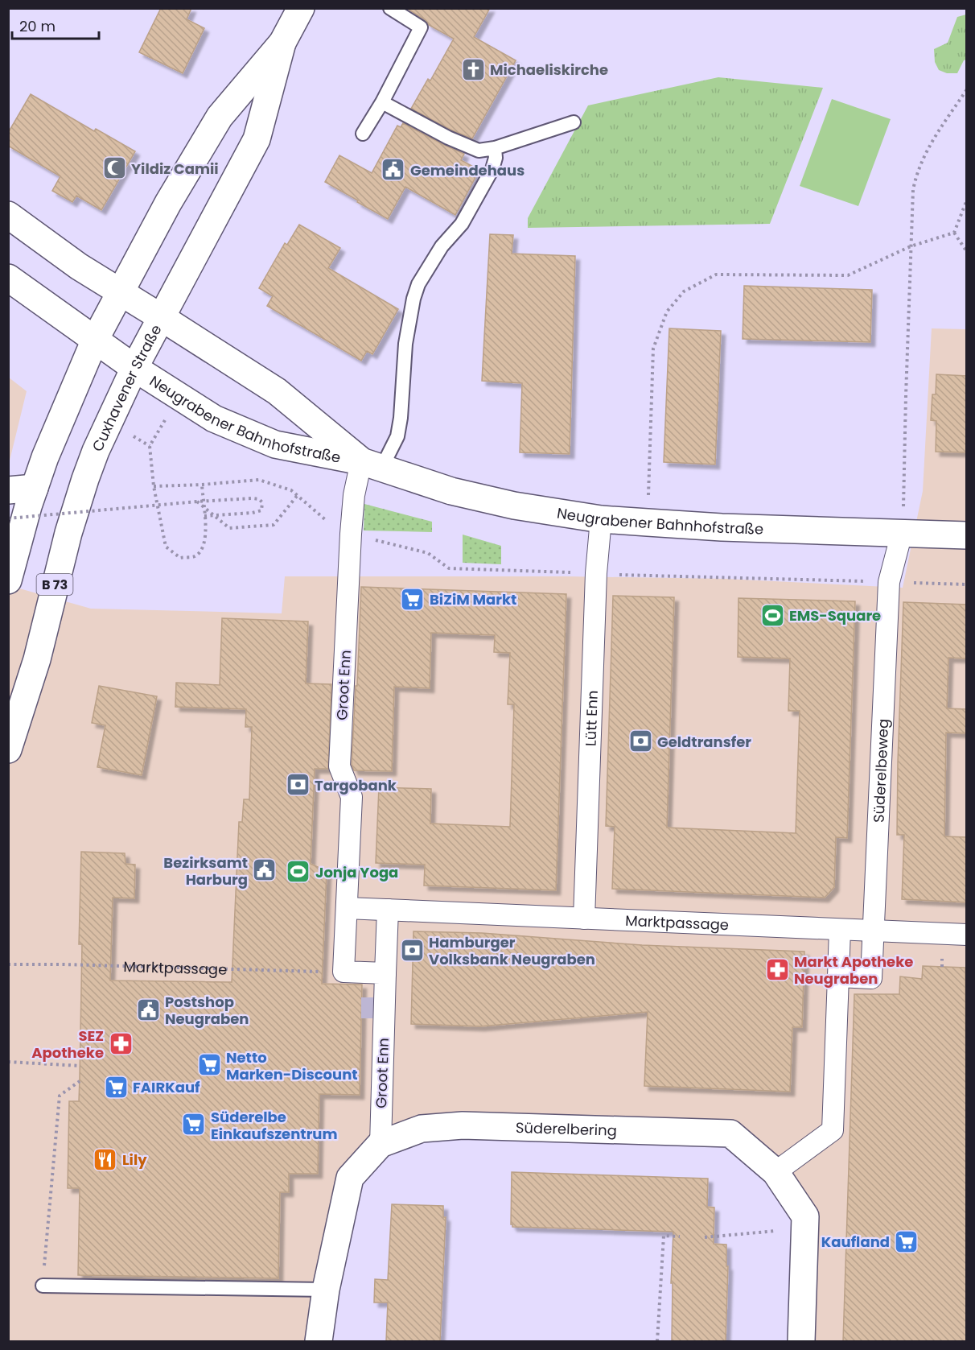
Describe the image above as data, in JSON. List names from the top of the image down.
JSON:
{
  "streets": {
    "street": [
      "Cuxhavener Straße",
      "Neugrabener Bahnhofstraße",
      "B 73",
      "Groot Enn",
      "Lütt Enn",
      "Süderelbeweg",
      "Marktpassage",
      "Süderelbering"
    ]
  },
  "crossings": [
    ["Cuxhavener Straße", "Neugrabener Bahnhofstraße"],
    ["Neugrabener Bahnhofstraße", "Groot Enn"],
    ["Neugrabener Bahnhofstraße", "Lütt Enn"],
    ["Neugrabener Bahnhofstraße", "Süderelbeweg"],
    ["Groot Enn", "Marktpassage"],
    ["Groot Enn", "Süderelbering"],
    ["Lütt Enn", "Marktpassage"],
    ["Süderelbeweg", "Marktpassage"]
  ],
  "places": {
    "church": ["Michaeliskirche"],
    "mosque": ["Yildiz Camii"],
    "public building": ["Gemeindehaus", "Bezirksamt Harburg", "Postshop Neugraben"],
    "supermarket": [
      "BiZiM Markt",
      "Netto Marken-Discount",
      "FAIRKauf",
      "Süderelbe Einkaufszentrum",
      "Kaufland"
    ],
    "sports": ["EMS-Square", "Jonja Yoga"],
    "bank": ["Geldtransfer", "Targobank", "Hamburger Volksbank Neugraben"],
    "pharmacy": ["Markt Apotheke Neugraben", "SEZ Apotheke"],
    "restaurant": ["Lily"]
  },
  "scale_bar": "20 m"
}
